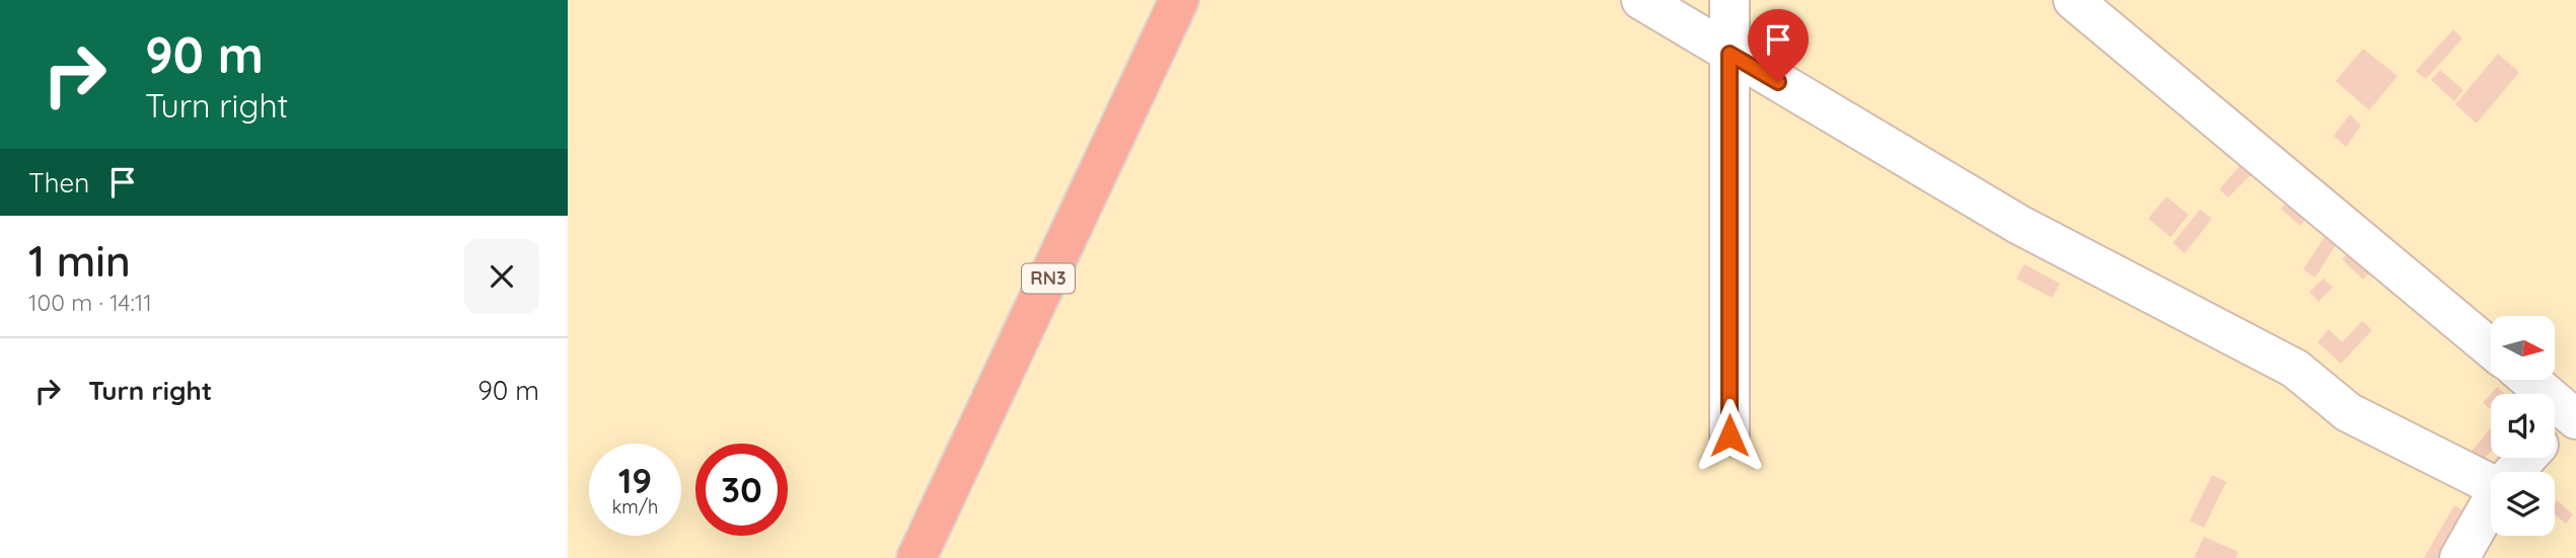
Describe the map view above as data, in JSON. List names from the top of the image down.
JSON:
{
  "streets": {
    "highway": ["RN3"]
  },
  "north": "right",
  "page": {
    "turn": ["90 m", "Turn right"],
    "then": "Then",
    "heading": ["1 min", "100 m · 14:11"],
    "list": [
      {
        "name": "Turn right",
        "value": "90 m"
      }
    ],
    "speed": "19 km/h",
    "limit": "30"
  }
}
